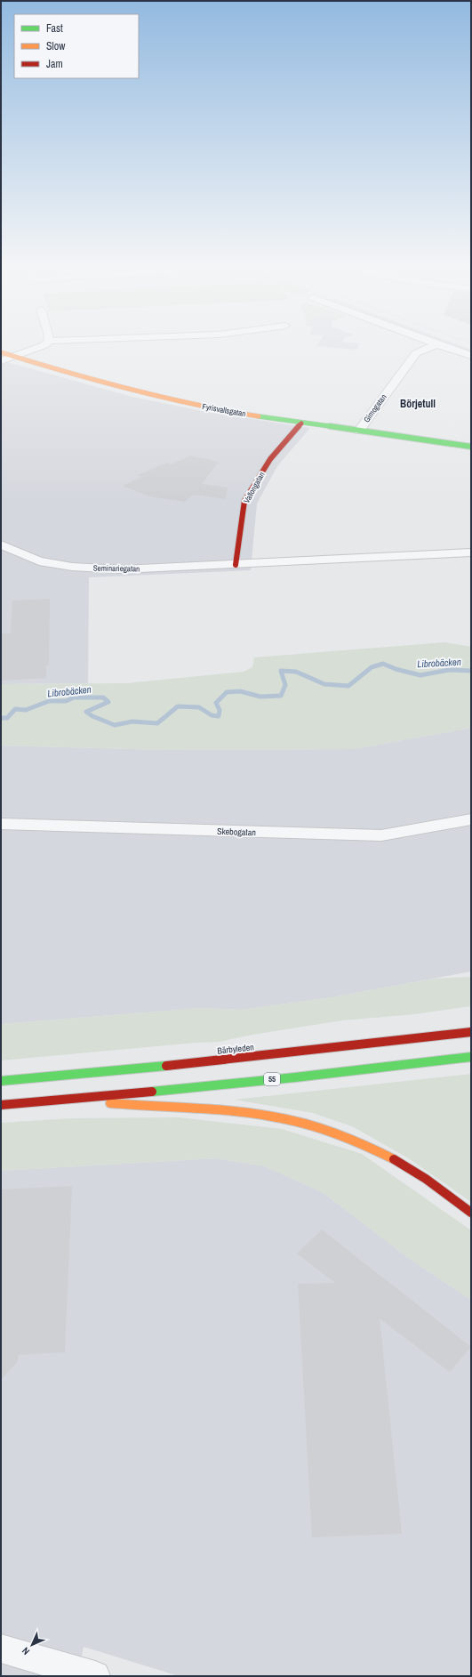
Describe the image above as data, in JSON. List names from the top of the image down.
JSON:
{
  "streets": {
    "street": [
      "Gimogatan",
      "Fyrisvallsgatan",
      "Vallongatan",
      "Seminariegatan",
      "Skebogatan",
      "Bärbyleden",
      "55"
    ]
  },
  "crossings": [
    ["Gimogatan", "Fyrisvallsgatan"],
    ["Fyrisvallsgatan", "Vallongatan"],
    ["Vallongatan", "Seminariegatan"]
  ],
  "districts": ["Börjetull"],
  "water": ["Librobäcken"],
  "legend": ["Fast", "Slow", "Jam"],
  "north": "bottom left"
}
